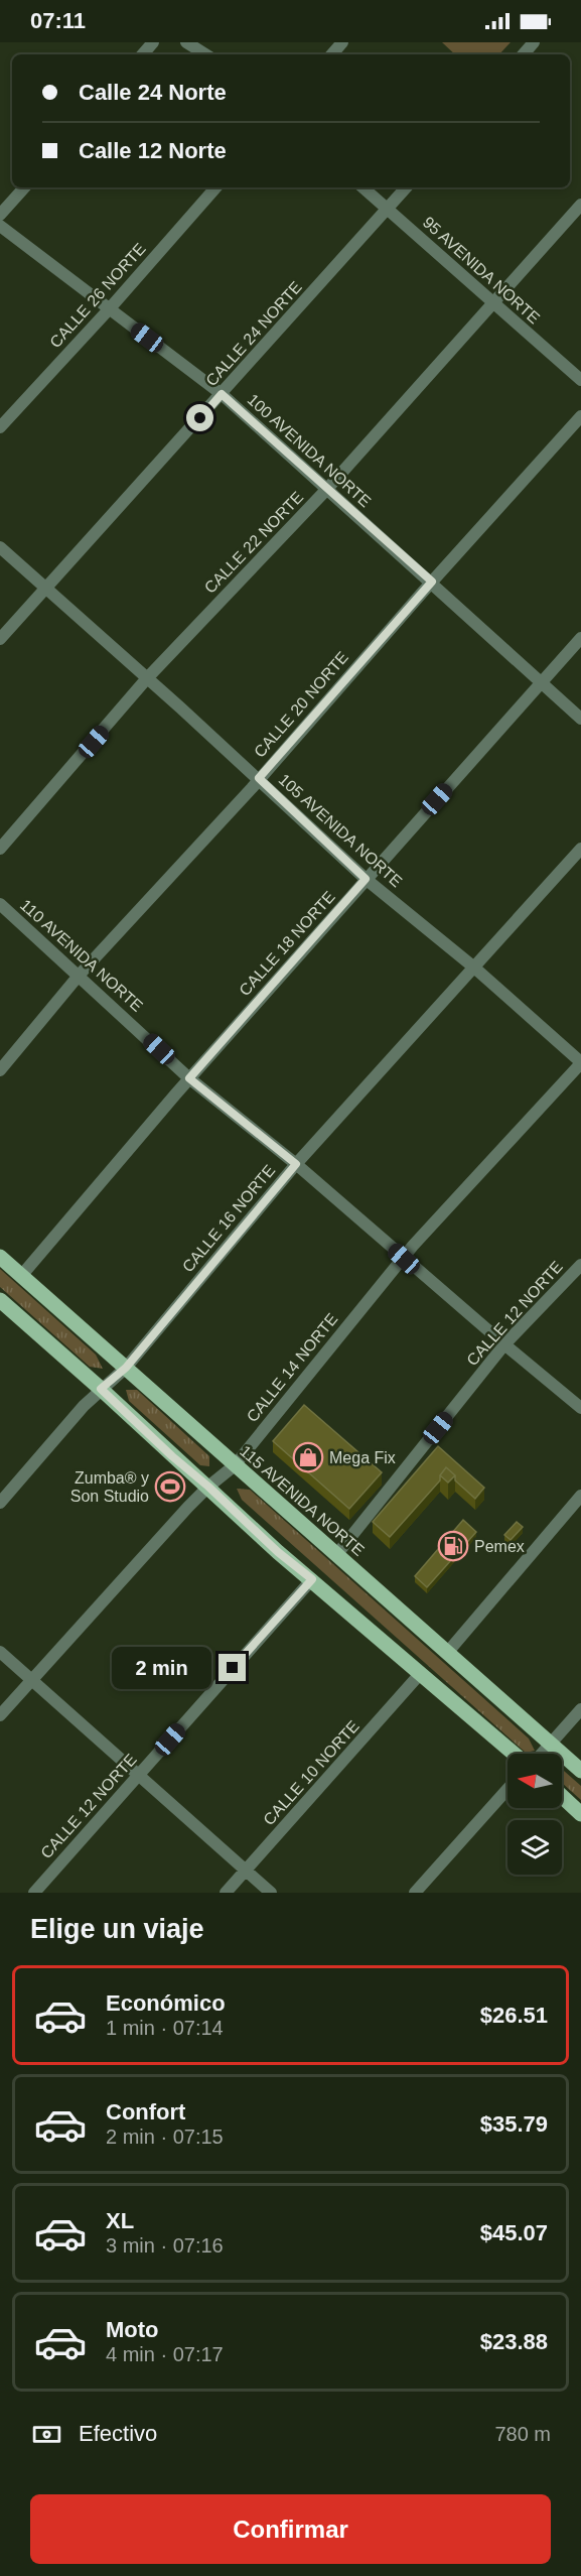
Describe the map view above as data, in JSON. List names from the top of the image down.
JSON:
{
  "streets": {
    "main road": ["115 AVENIDA NORTE"],
    "street": [
      "95 AVENIDA NORTE",
      "CALLE 26 NORTE",
      "CALLE 24 NORTE",
      "100 AVENIDA NORTE",
      "CALLE 22 NORTE",
      "CALLE 20 NORTE",
      "105 AVENIDA NORTE",
      "CALLE 18 NORTE",
      "110 AVENIDA NORTE",
      "CALLE 16 NORTE",
      "CALLE 12 NORTE",
      "CALLE 14 NORTE",
      "CALLE 10 NORTE"
    ]
  },
  "crossings": [
    ["95 AVENIDA NORTE", "CALLE 24 NORTE"],
    ["95 AVENIDA NORTE", "CALLE 22 NORTE"],
    ["CALLE 26 NORTE", "100 AVENIDA NORTE"],
    ["CALLE 24 NORTE", "100 AVENIDA NORTE"],
    ["CALLE 24 NORTE", "105 AVENIDA NORTE"],
    ["100 AVENIDA NORTE", "CALLE 22 NORTE"],
    ["100 AVENIDA NORTE", "CALLE 20 NORTE"],
    ["100 AVENIDA NORTE", "CALLE 18 NORTE"],
    ["CALLE 22 NORTE", "105 AVENIDA NORTE"],
    ["CALLE 20 NORTE", "105 AVENIDA NORTE"],
    ["CALLE 20 NORTE", "110 AVENIDA NORTE"],
    ["105 AVENIDA NORTE", "CALLE 18 NORTE"],
    ["105 AVENIDA NORTE", "CALLE 16 NORTE"],
    ["105 AVENIDA NORTE", "CALLE 14 NORTE"],
    ["CALLE 18 NORTE", "110 AVENIDA NORTE"],
    ["CALLE 18 NORTE", "115 AVENIDA NORTE"],
    ["110 AVENIDA NORTE", "CALLE 16 NORTE"],
    ["110 AVENIDA NORTE", "CALLE 12 NORTE"],
    ["110 AVENIDA NORTE", "CALLE 14 NORTE"],
    ["CALLE 16 NORTE", "115 AVENIDA NORTE"],
    ["CALLE 12 NORTE", "115 AVENIDA NORTE"],
    ["CALLE 14 NORTE", "115 AVENIDA NORTE"]
  ],
  "places": {
    "shop": ["Mega Fix"],
    "sports": ["Zumba® y Son Studio"],
    "fuel station": ["Pemex"]
  },
  "north": "left",
  "page": {
    "status": "07:11",
    "banner": ["Calle 24 Norte", "Calle 12 Norte"],
    "bubble": "2 min",
    "heading": "Elige un viaje",
    "list": [
      {
        "name": "Económico",
        "note": "1 min · 07:14",
        "value": "$26.51"
      },
      {
        "name": "Confort",
        "note": "2 min · 07:15",
        "value": "$35.79"
      },
      {
        "name": "XL",
        "note": "3 min · 07:16",
        "value": "$45.07"
      },
      {
        "name": "Moto",
        "note": "4 min · 07:17",
        "value": "$23.88"
      }
    ],
    "pay": ["Efectivo", "780 m"],
    "buttons": "Confirmar"
  }
}
